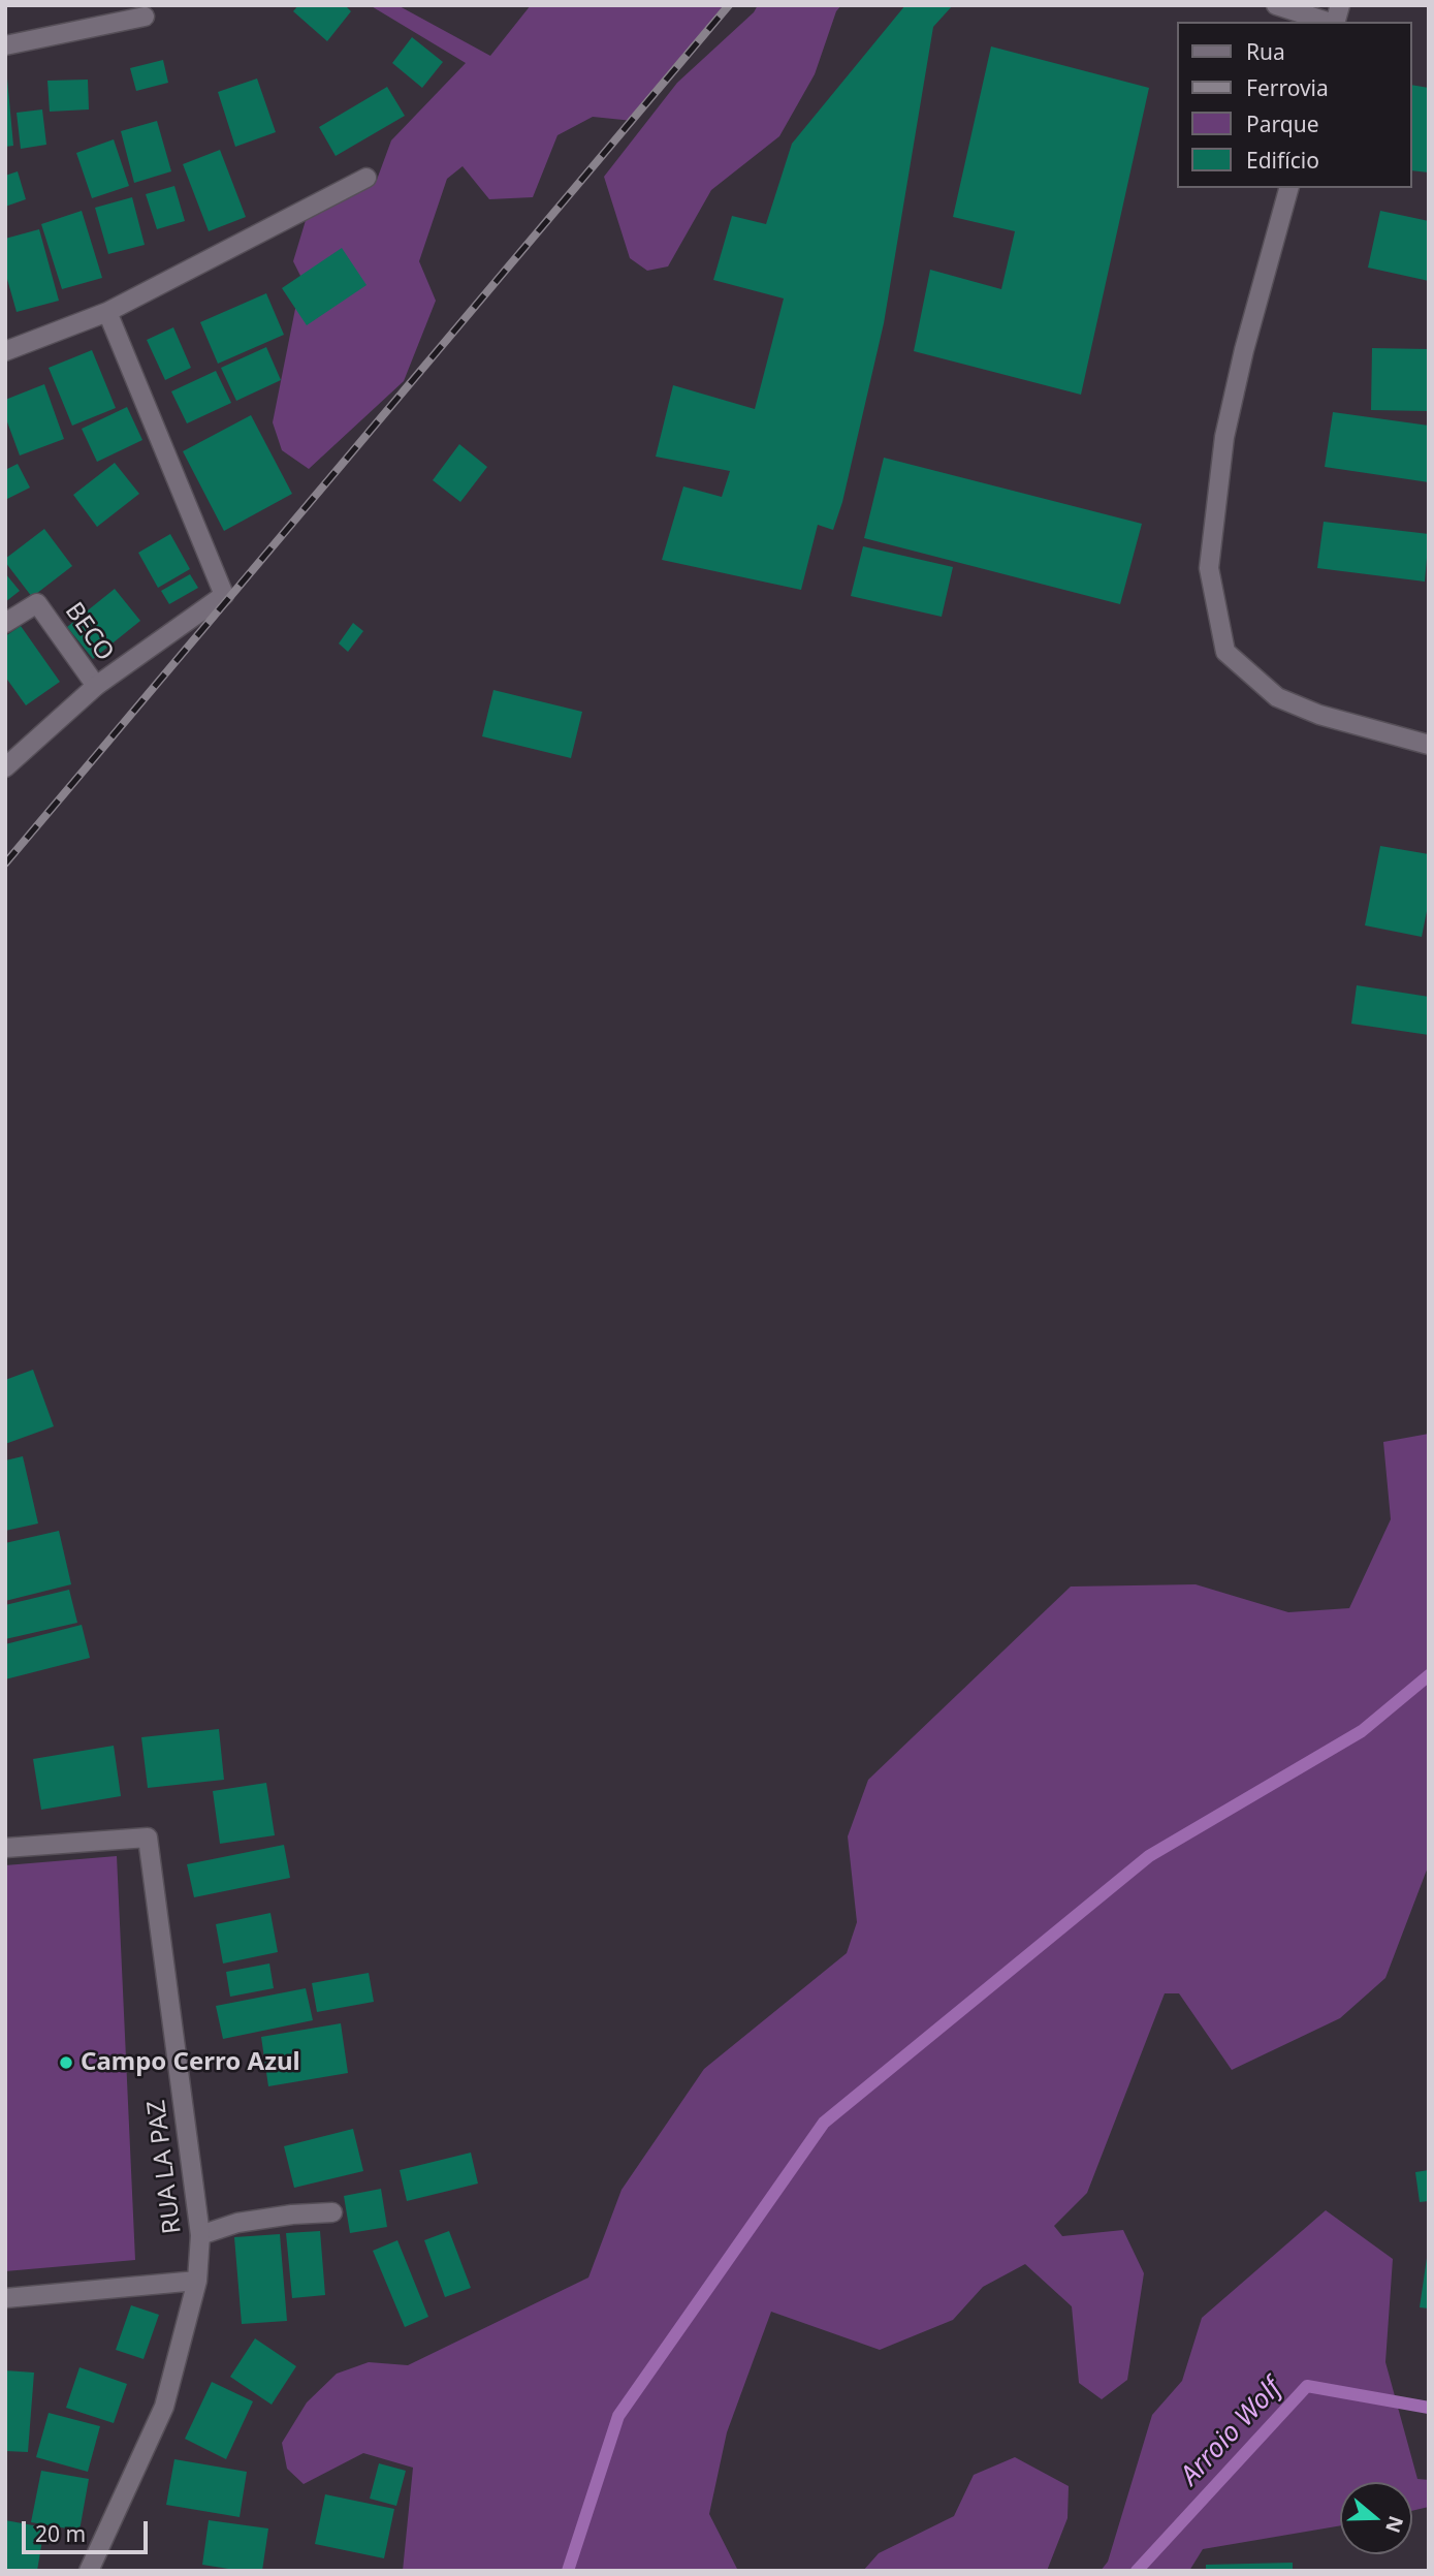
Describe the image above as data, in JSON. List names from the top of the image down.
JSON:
{
  "streets": {
    "street": ["BECO", "RUA LA PAZ"]
  },
  "water": ["Arroio Wolf"],
  "places": ["Campo Cerro Azul"],
  "legend": [
    "Rua",
    "Ferrovia",
    "Parque",
    "Edifício"
  ],
  "scale_bar": "20 m",
  "north": "right"
}
